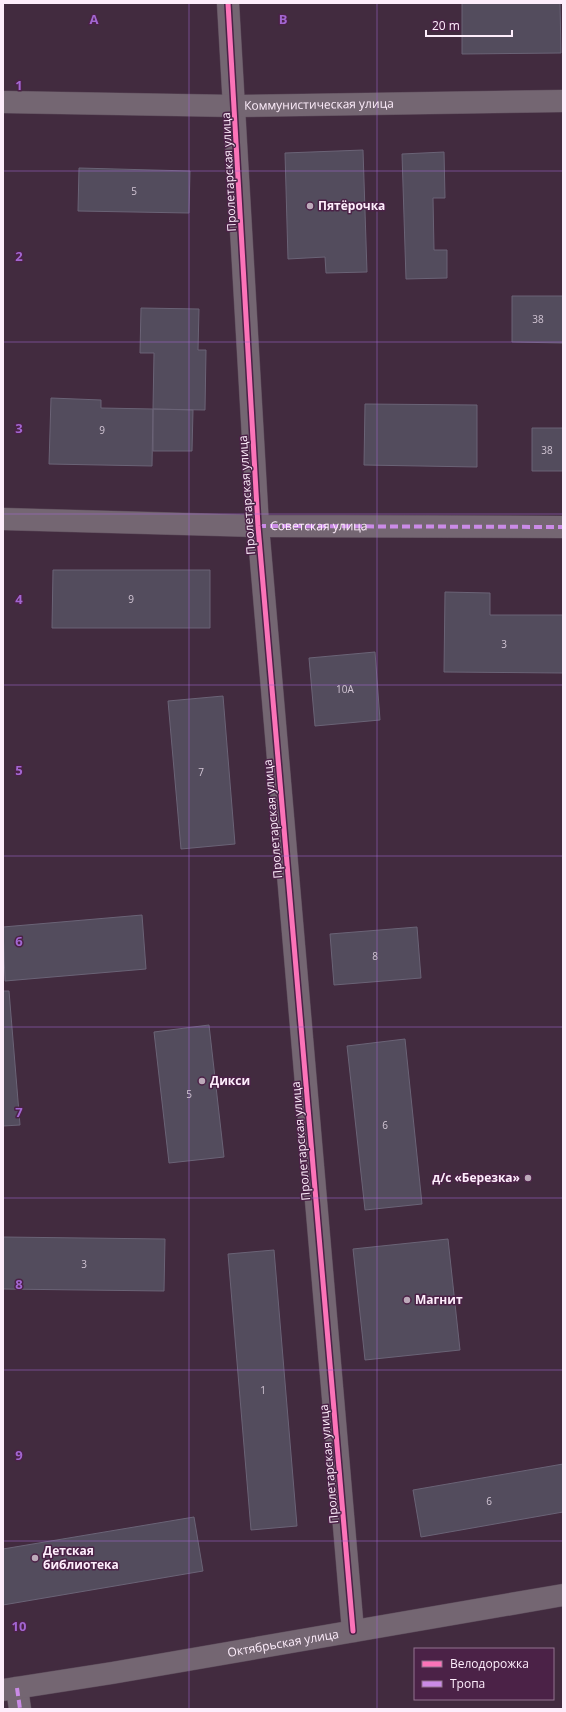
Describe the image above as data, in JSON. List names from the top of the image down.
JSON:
{
  "streets": {
    "street": [
      "Коммунистическая улица",
      "Пролетарская улица",
      "Советская улица",
      "Октябрьская улица"
    ]
  },
  "crossings": [
    ["Коммунистическая улица", "Пролетарская улица"],
    ["Пролетарская улица", "Советская улица"],
    ["Пролетарская улица", "Октябрьская улица"]
  ],
  "places": [
    "Пятёрочка",
    "Дикси",
    "д/с «Березка»",
    "Магнит",
    "Детская библиотека"
  ],
  "house_numbers": [
    "5",
    "38",
    "9",
    "38",
    "9",
    "3",
    "10А",
    "7",
    "8",
    "5",
    "6",
    "3",
    "1",
    "6"
  ],
  "legend": ["Велодорожка", "Тропа"],
  "scale_bar": "20 m",
  "grid": {
    "columns": ["A", "B"],
    "rows": [
      "1",
      "2",
      "3",
      "4",
      "5",
      "6",
      "7",
      "8",
      "9",
      "10"
    ]
  }
}
